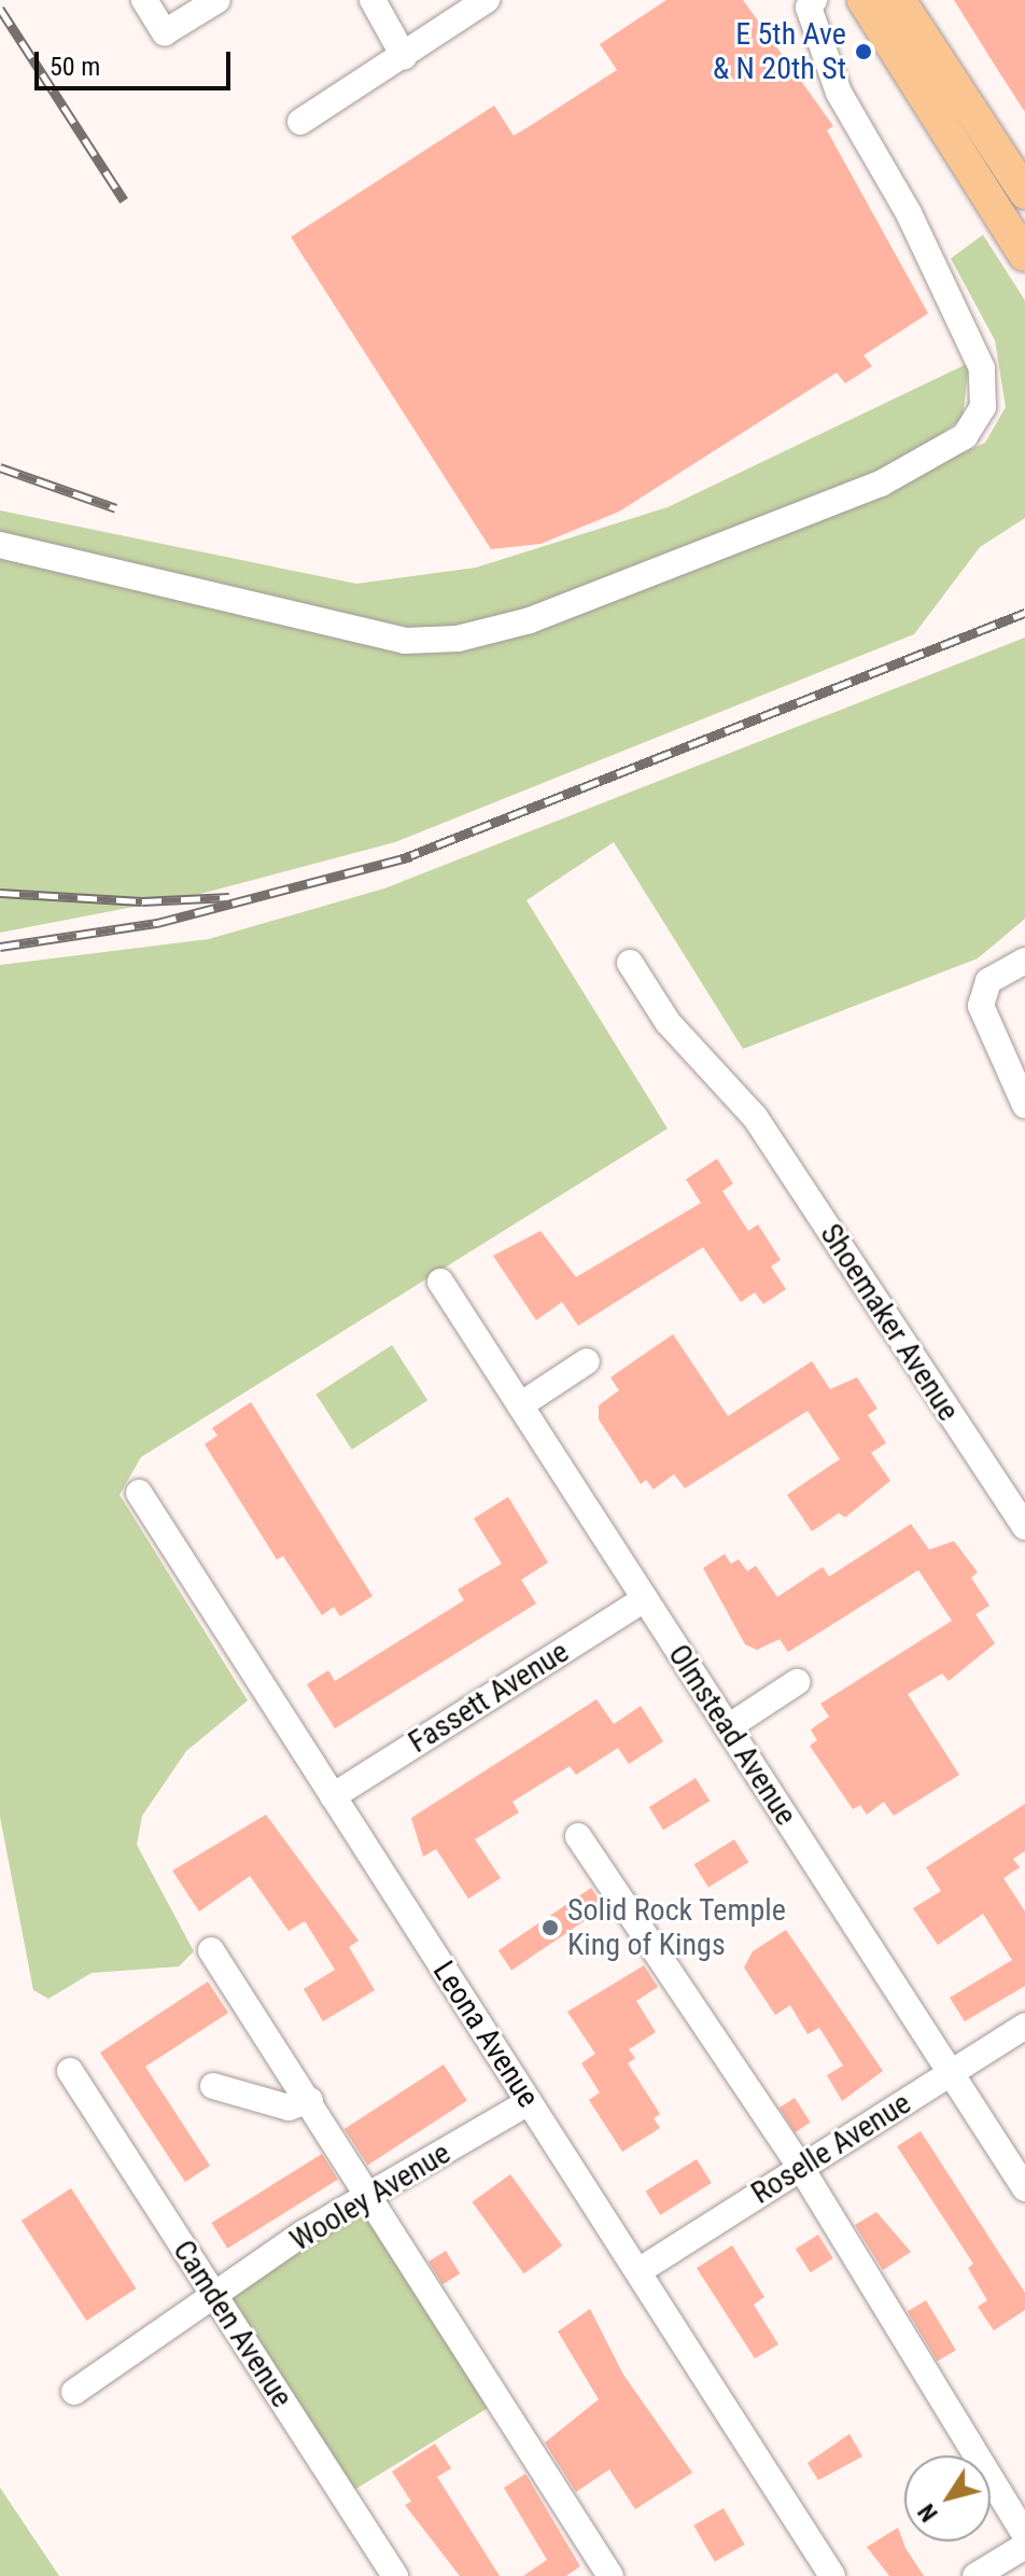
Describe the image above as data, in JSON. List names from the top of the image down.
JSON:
{
  "streets": {
    "street": [
      "Shoemaker Avenue",
      "Fassett Avenue",
      "Olmstead Avenue",
      "Leona Avenue",
      "Roselle Avenue",
      "Wooley Avenue",
      "Camden Avenue"
    ]
  },
  "crossings": [
    ["Fassett Avenue", "Olmstead Avenue"],
    ["Fassett Avenue", "Leona Avenue"],
    ["Olmstead Avenue", "Roselle Avenue"],
    ["Leona Avenue", "Roselle Avenue"],
    ["Leona Avenue", "Wooley Avenue"],
    ["Wooley Avenue", "Camden Avenue"]
  ],
  "places": ["E 5th Ave & N 20th St", "Solid Rock Temple King of Kings"],
  "scale_bar": "50 m",
  "north": "bottom left"
}
